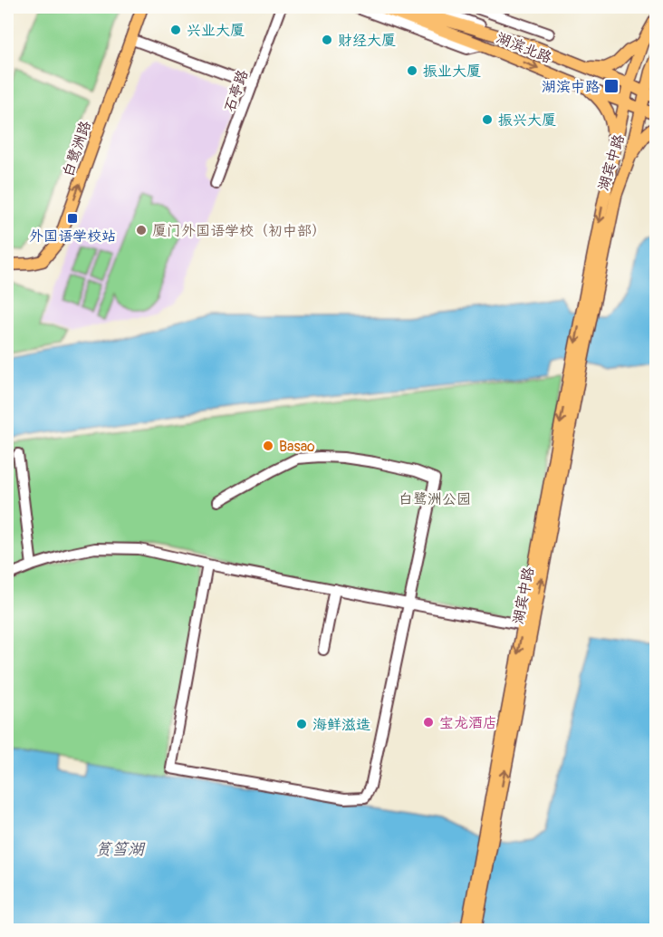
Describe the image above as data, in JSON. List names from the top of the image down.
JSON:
{
  "streets": {
    "main road": ["湖滨北路", "白鹭洲路", "湖宾中路"],
    "street": ["石亭路"]
  },
  "crossings": [
    ["湖滨北路", "湖宾中路"]
  ],
  "one_way": ["白鹭洲路"],
  "water": ["筼筜湖"],
  "parks": ["白鹭洲公园"],
  "places": {
    "other": [
      "兴业大厦",
      "财经大厦",
      "振业大厦",
      "振兴大厦",
      "厦门外国语学校（初中部）",
      "Basao",
      "宝龙酒店",
      "海鲜滋造"
    ],
    "transit": ["湖滨中路", "外国语学校站"]
  }
}
